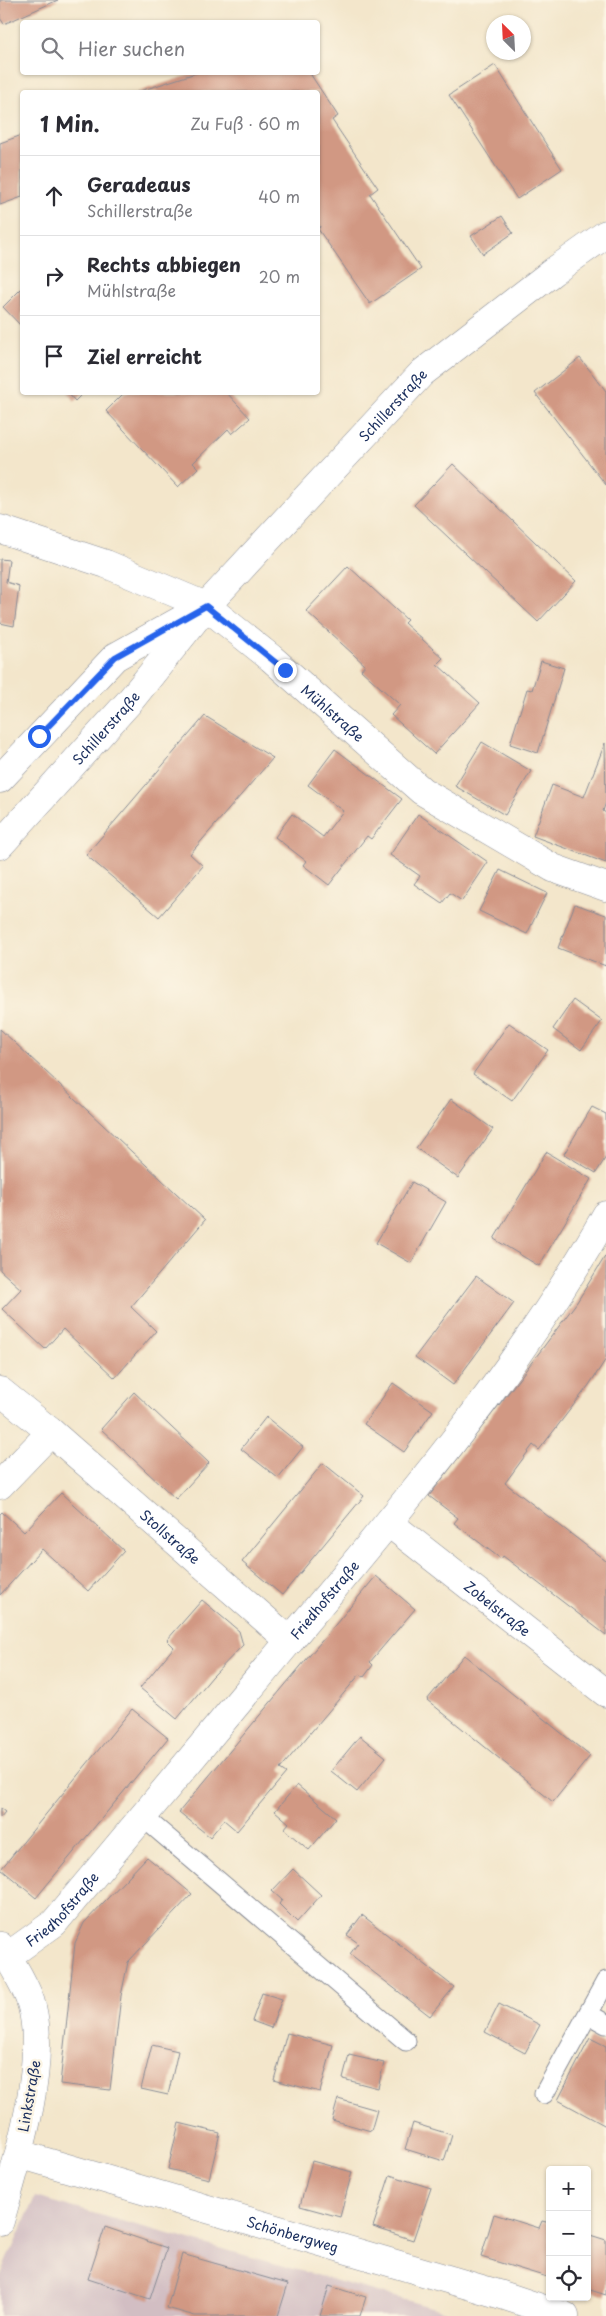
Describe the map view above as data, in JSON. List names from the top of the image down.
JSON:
{
  "streets": {
    "street": [
      "Schillerstraße",
      "Mühlstraße",
      "Stollstraße",
      "Friedhofstraße",
      "Zobelstraße",
      "Linkstraße",
      "Schönbergweg"
    ]
  },
  "crossings": [
    ["Schillerstraße", "Mühlstraße"],
    ["Stollstraße", "Friedhofstraße"],
    ["Friedhofstraße", "Zobelstraße"],
    ["Friedhofstraße", "Linkstraße"],
    ["Linkstraße", "Schönbergweg"]
  ],
  "north": "top left",
  "page": {
    "search": "Hier suchen",
    "heading": ["1 Min.", "Zu Fuß · 60 m"],
    "list": [
      ["Geradeaus", "Schillerstraße", "40 m"],
      ["Rechts abbiegen", "Mühlstraße", "20 m"],
      "Ziel erreicht"
    ],
    "map_buttons": ["+", "−"]
  }
}
